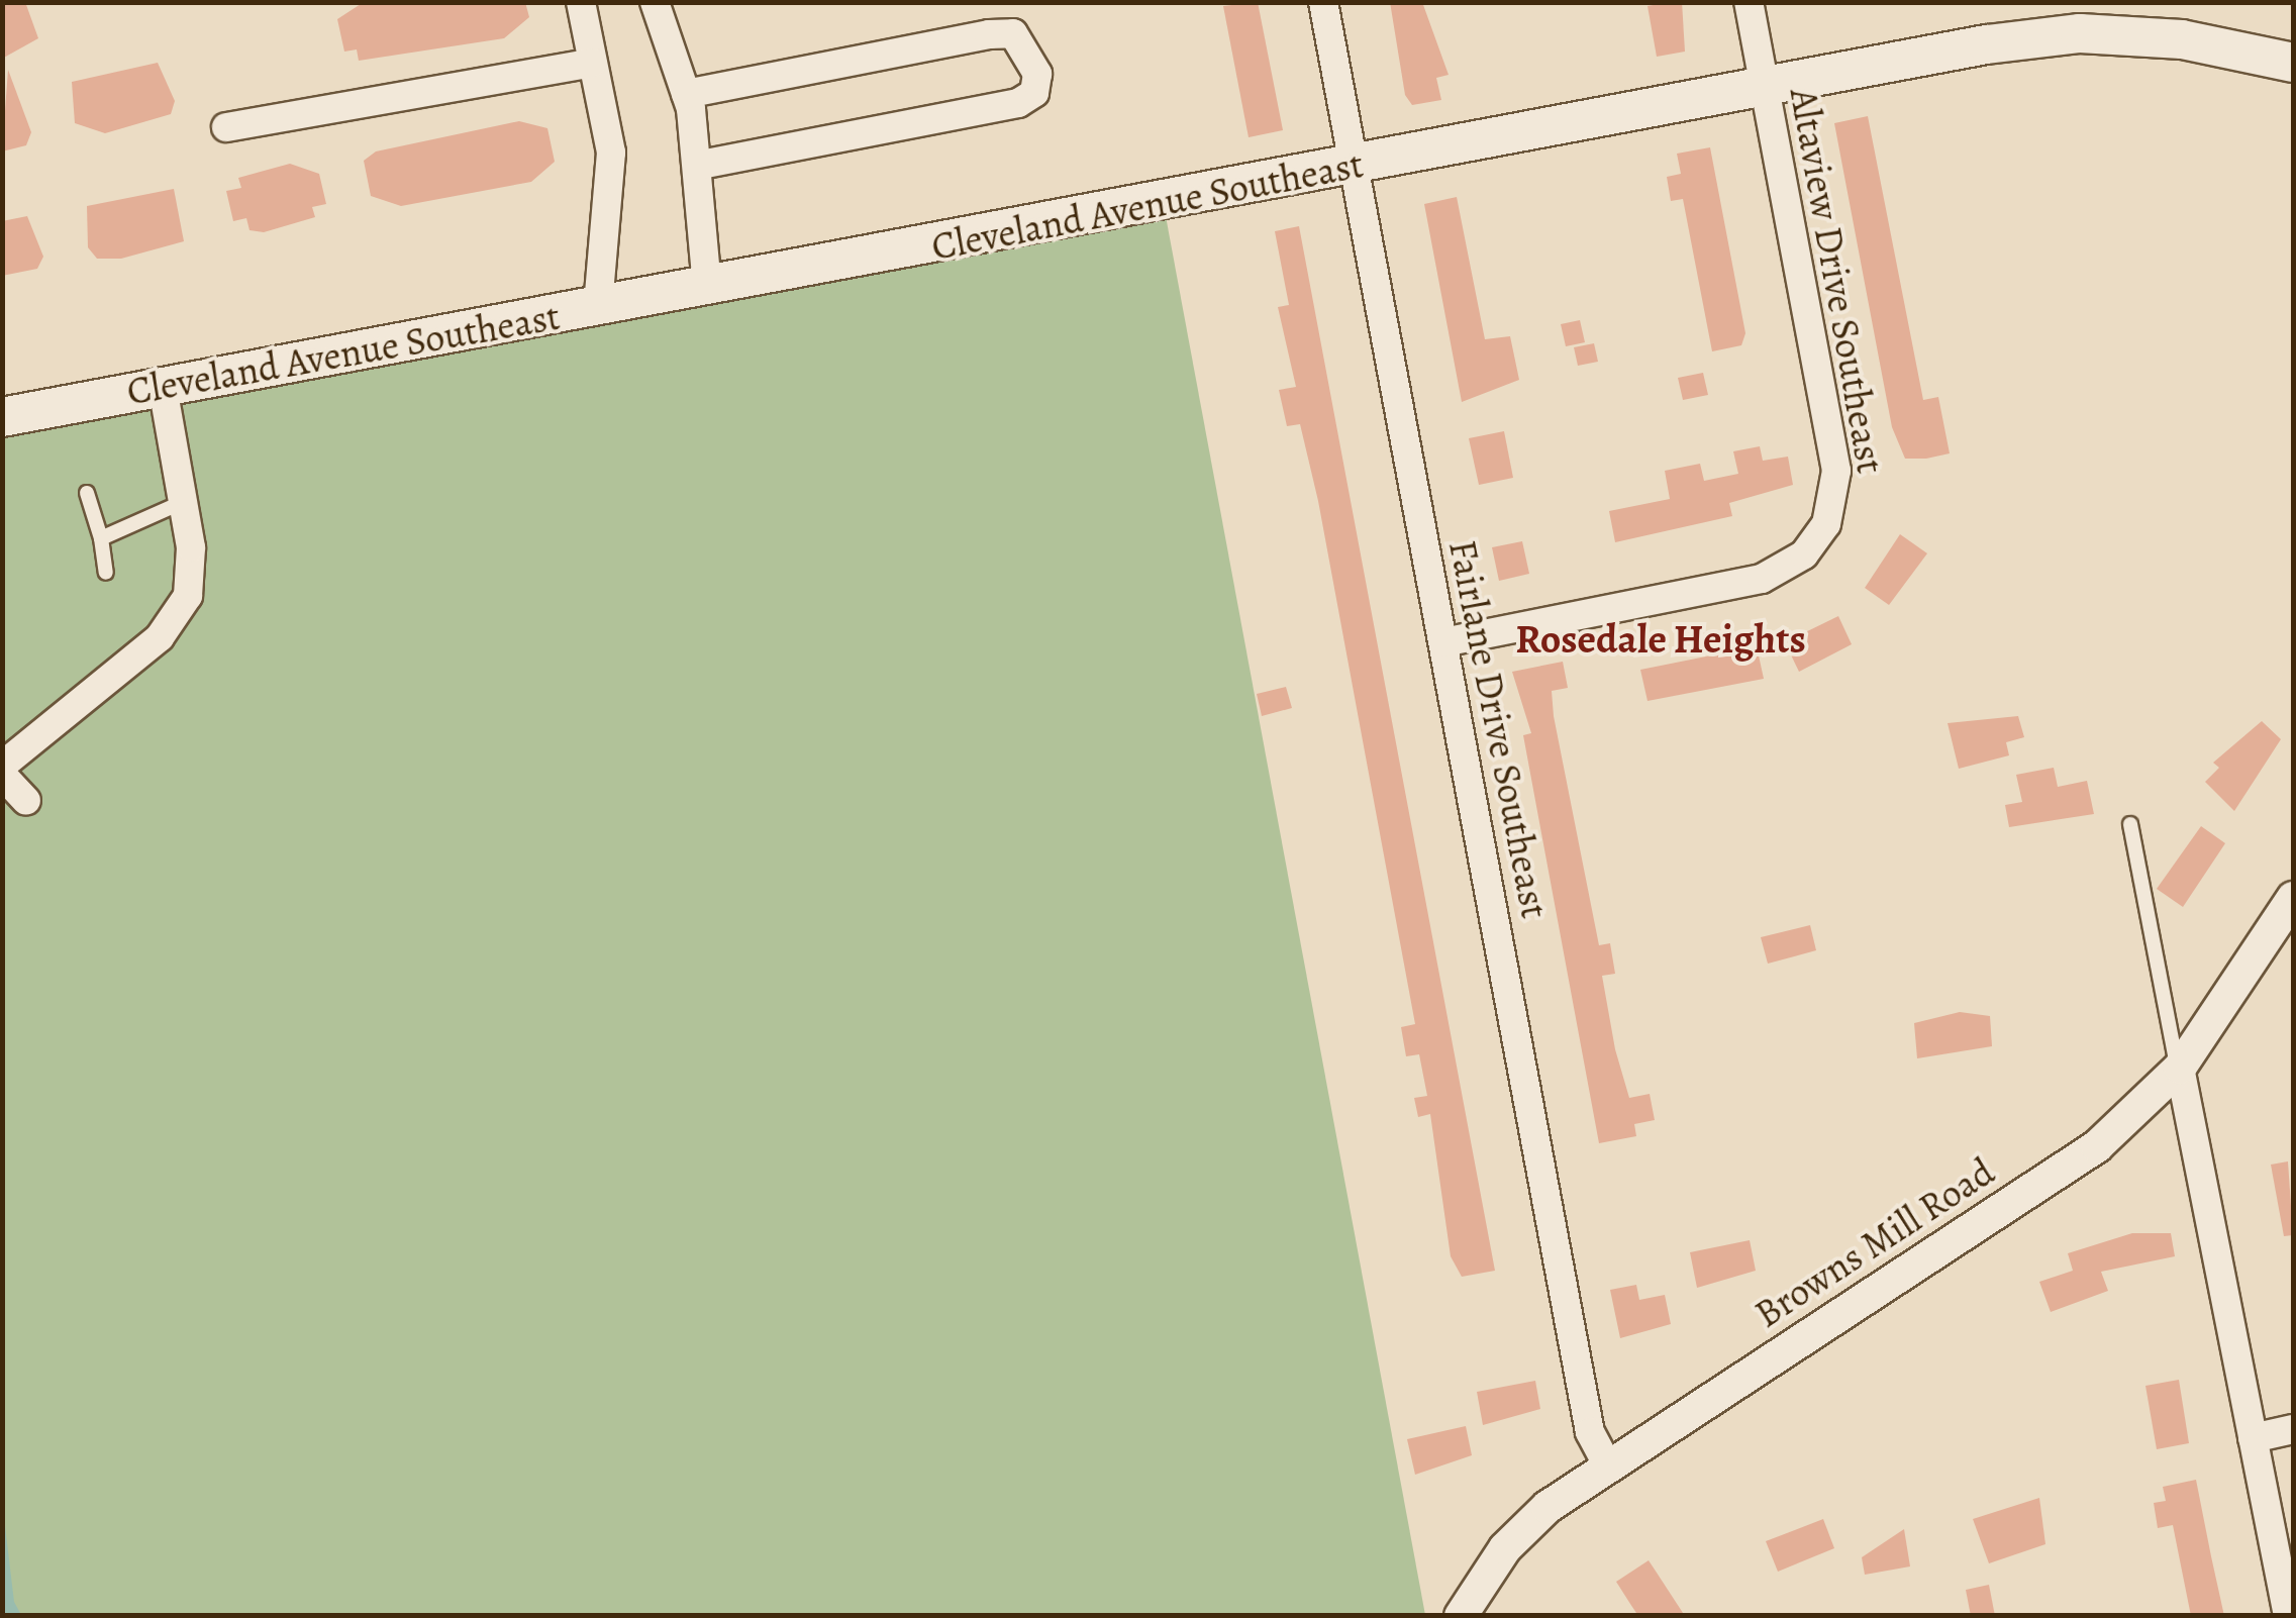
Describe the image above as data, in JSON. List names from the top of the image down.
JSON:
{
  "streets": {
    "main road": ["Cleveland Avenue Southeast"],
    "street": ["Altaview Drive Southeast", "Fairlane Drive Southeast", "Browns Mill Road"]
  },
  "crossings": [
    ["Cleveland Avenue Southeast", "Altaview Drive Southeast"],
    ["Cleveland Avenue Southeast", "Fairlane Drive Southeast"],
    ["Altaview Drive Southeast", "Fairlane Drive Southeast"],
    ["Fairlane Drive Southeast", "Browns Mill Road"]
  ],
  "districts": ["Rosedale Heights"]
}
